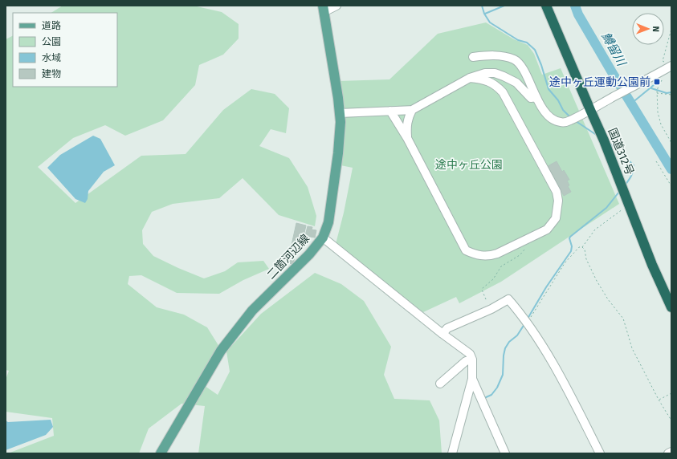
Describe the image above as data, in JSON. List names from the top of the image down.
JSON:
{
  "streets": {
    "highway": ["国道312号"],
    "main road": ["二箇河辺線"]
  },
  "water": ["鱒留川"],
  "parks": ["途中ヶ丘公園"],
  "places": {
    "transit": ["途中ヶ丘運動公園前"]
  },
  "legend": [
    "道路",
    "公園",
    "水域",
    "建物"
  ],
  "north": "right"
}
